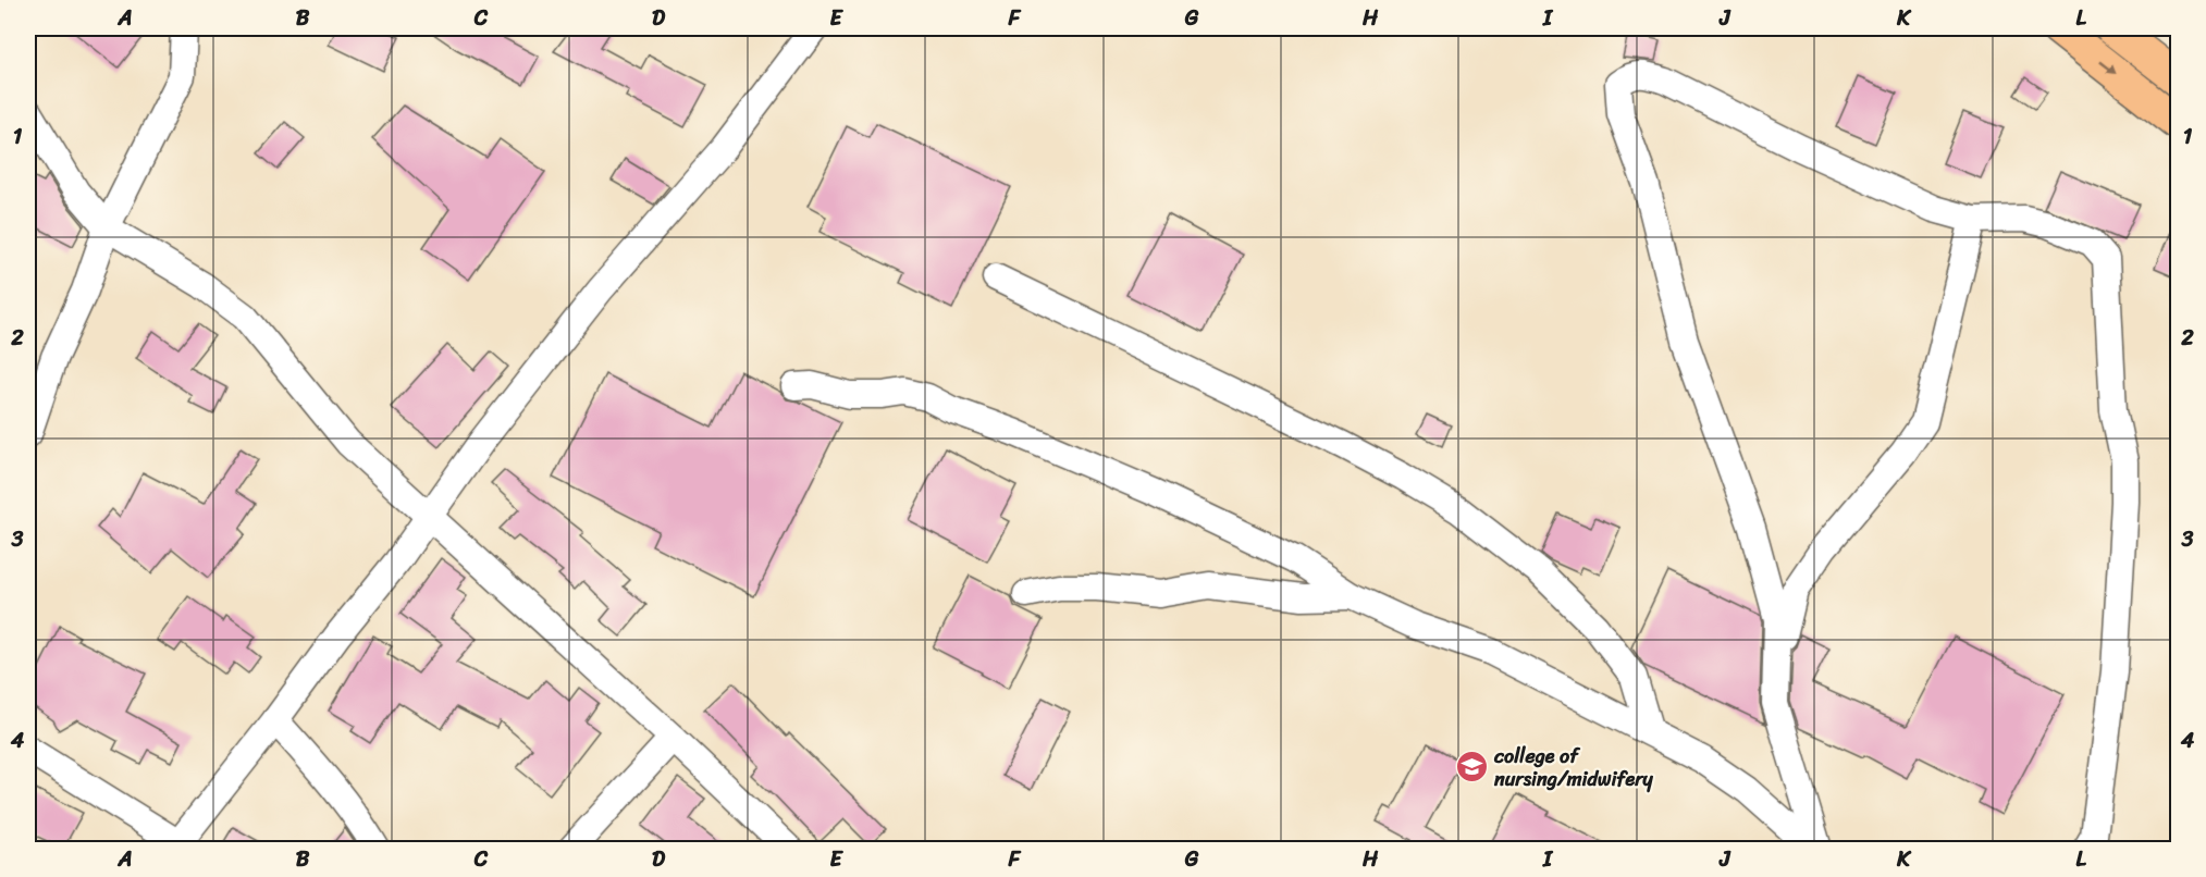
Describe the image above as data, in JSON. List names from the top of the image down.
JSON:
{
  "places": {
    "school or university": ["college of nursing/midwifery"]
  },
  "grid": {
    "columns": [
      "A",
      "B",
      "C",
      "D",
      "E",
      "F",
      "G",
      "H",
      "I",
      "J",
      "K",
      "L"
    ],
    "rows": [
      "1",
      "2",
      "3",
      "4"
    ]
  }
}
